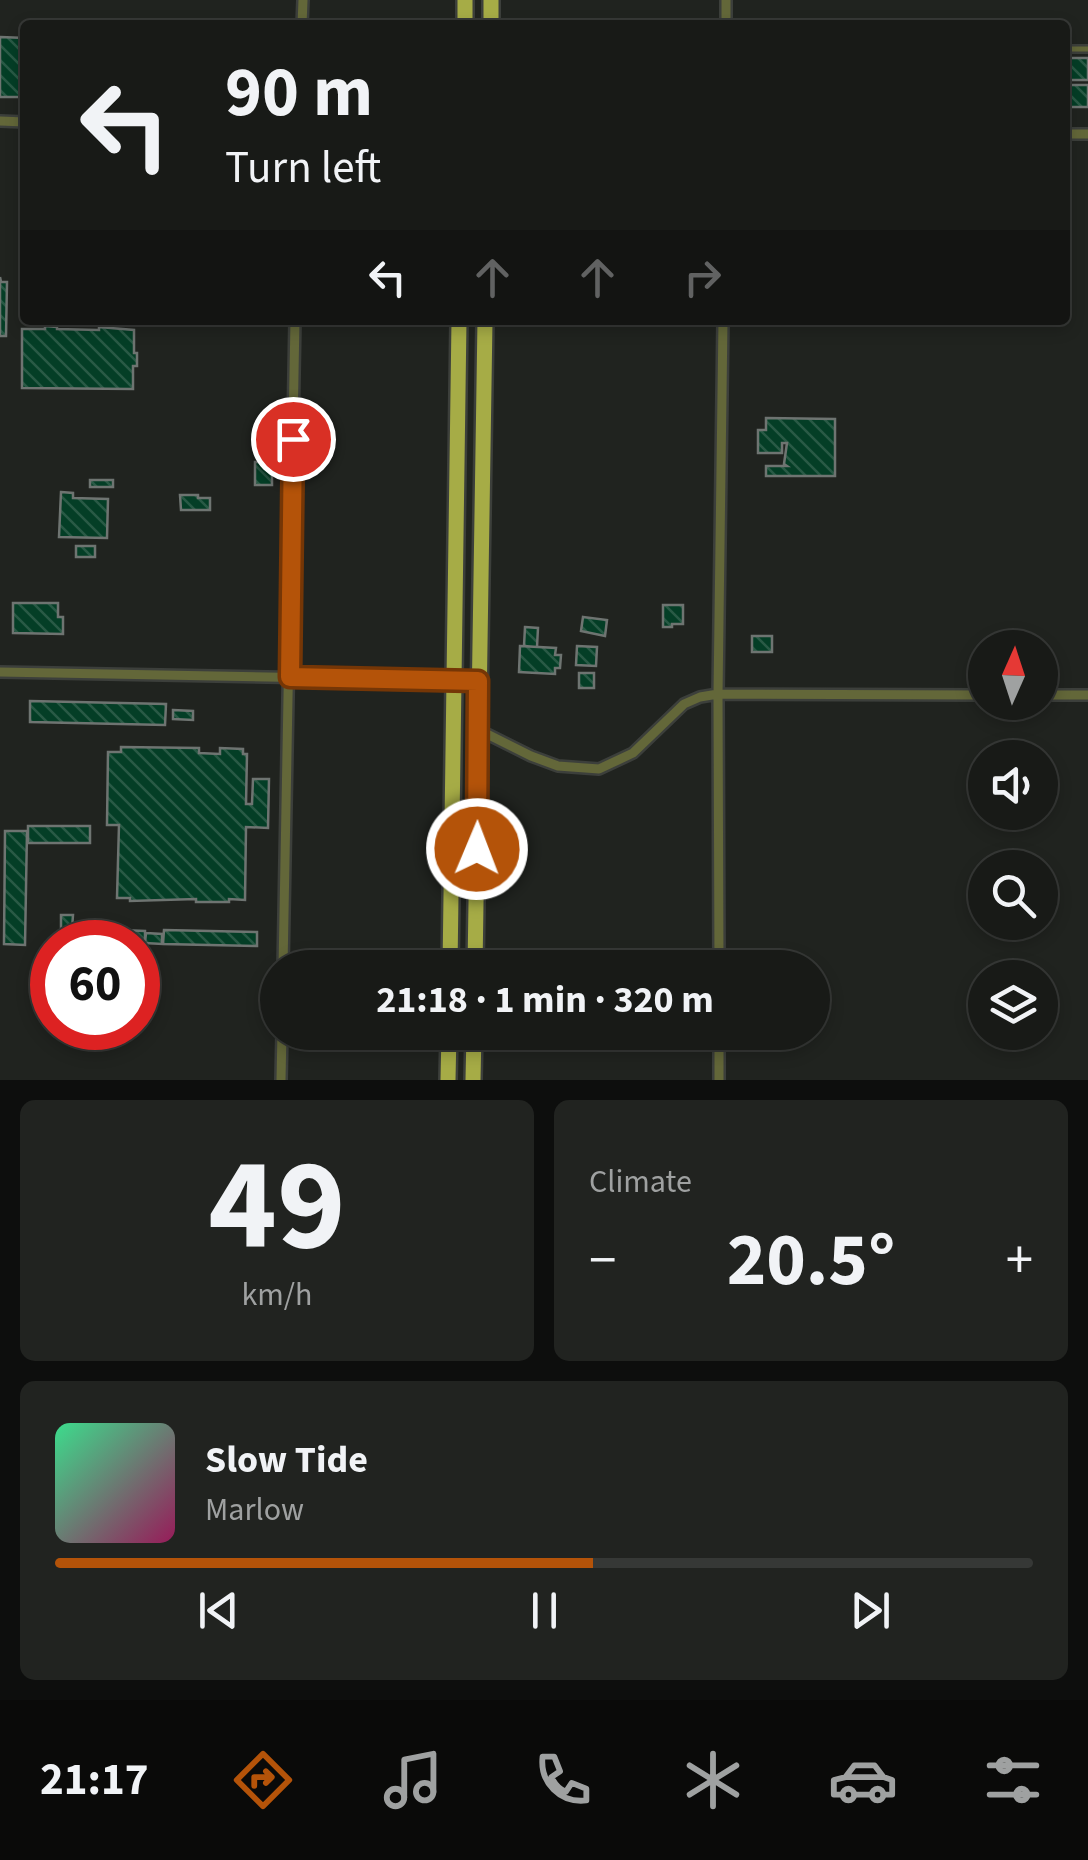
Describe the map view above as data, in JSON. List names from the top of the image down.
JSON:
{
  "north": "top",
  "page": {
    "turn": ["90 m", "Turn left"],
    "limit": "60",
    "trip": "21:18 · 1 min · 320 m",
    "tile": [
      ["49", "km/h"],
      "Climate"
    ],
    "heat": ["−", "20.5°", "+"],
    "song": ["Slow Tide", "Marlow"],
    "tabs": "21:17"
  }
}
